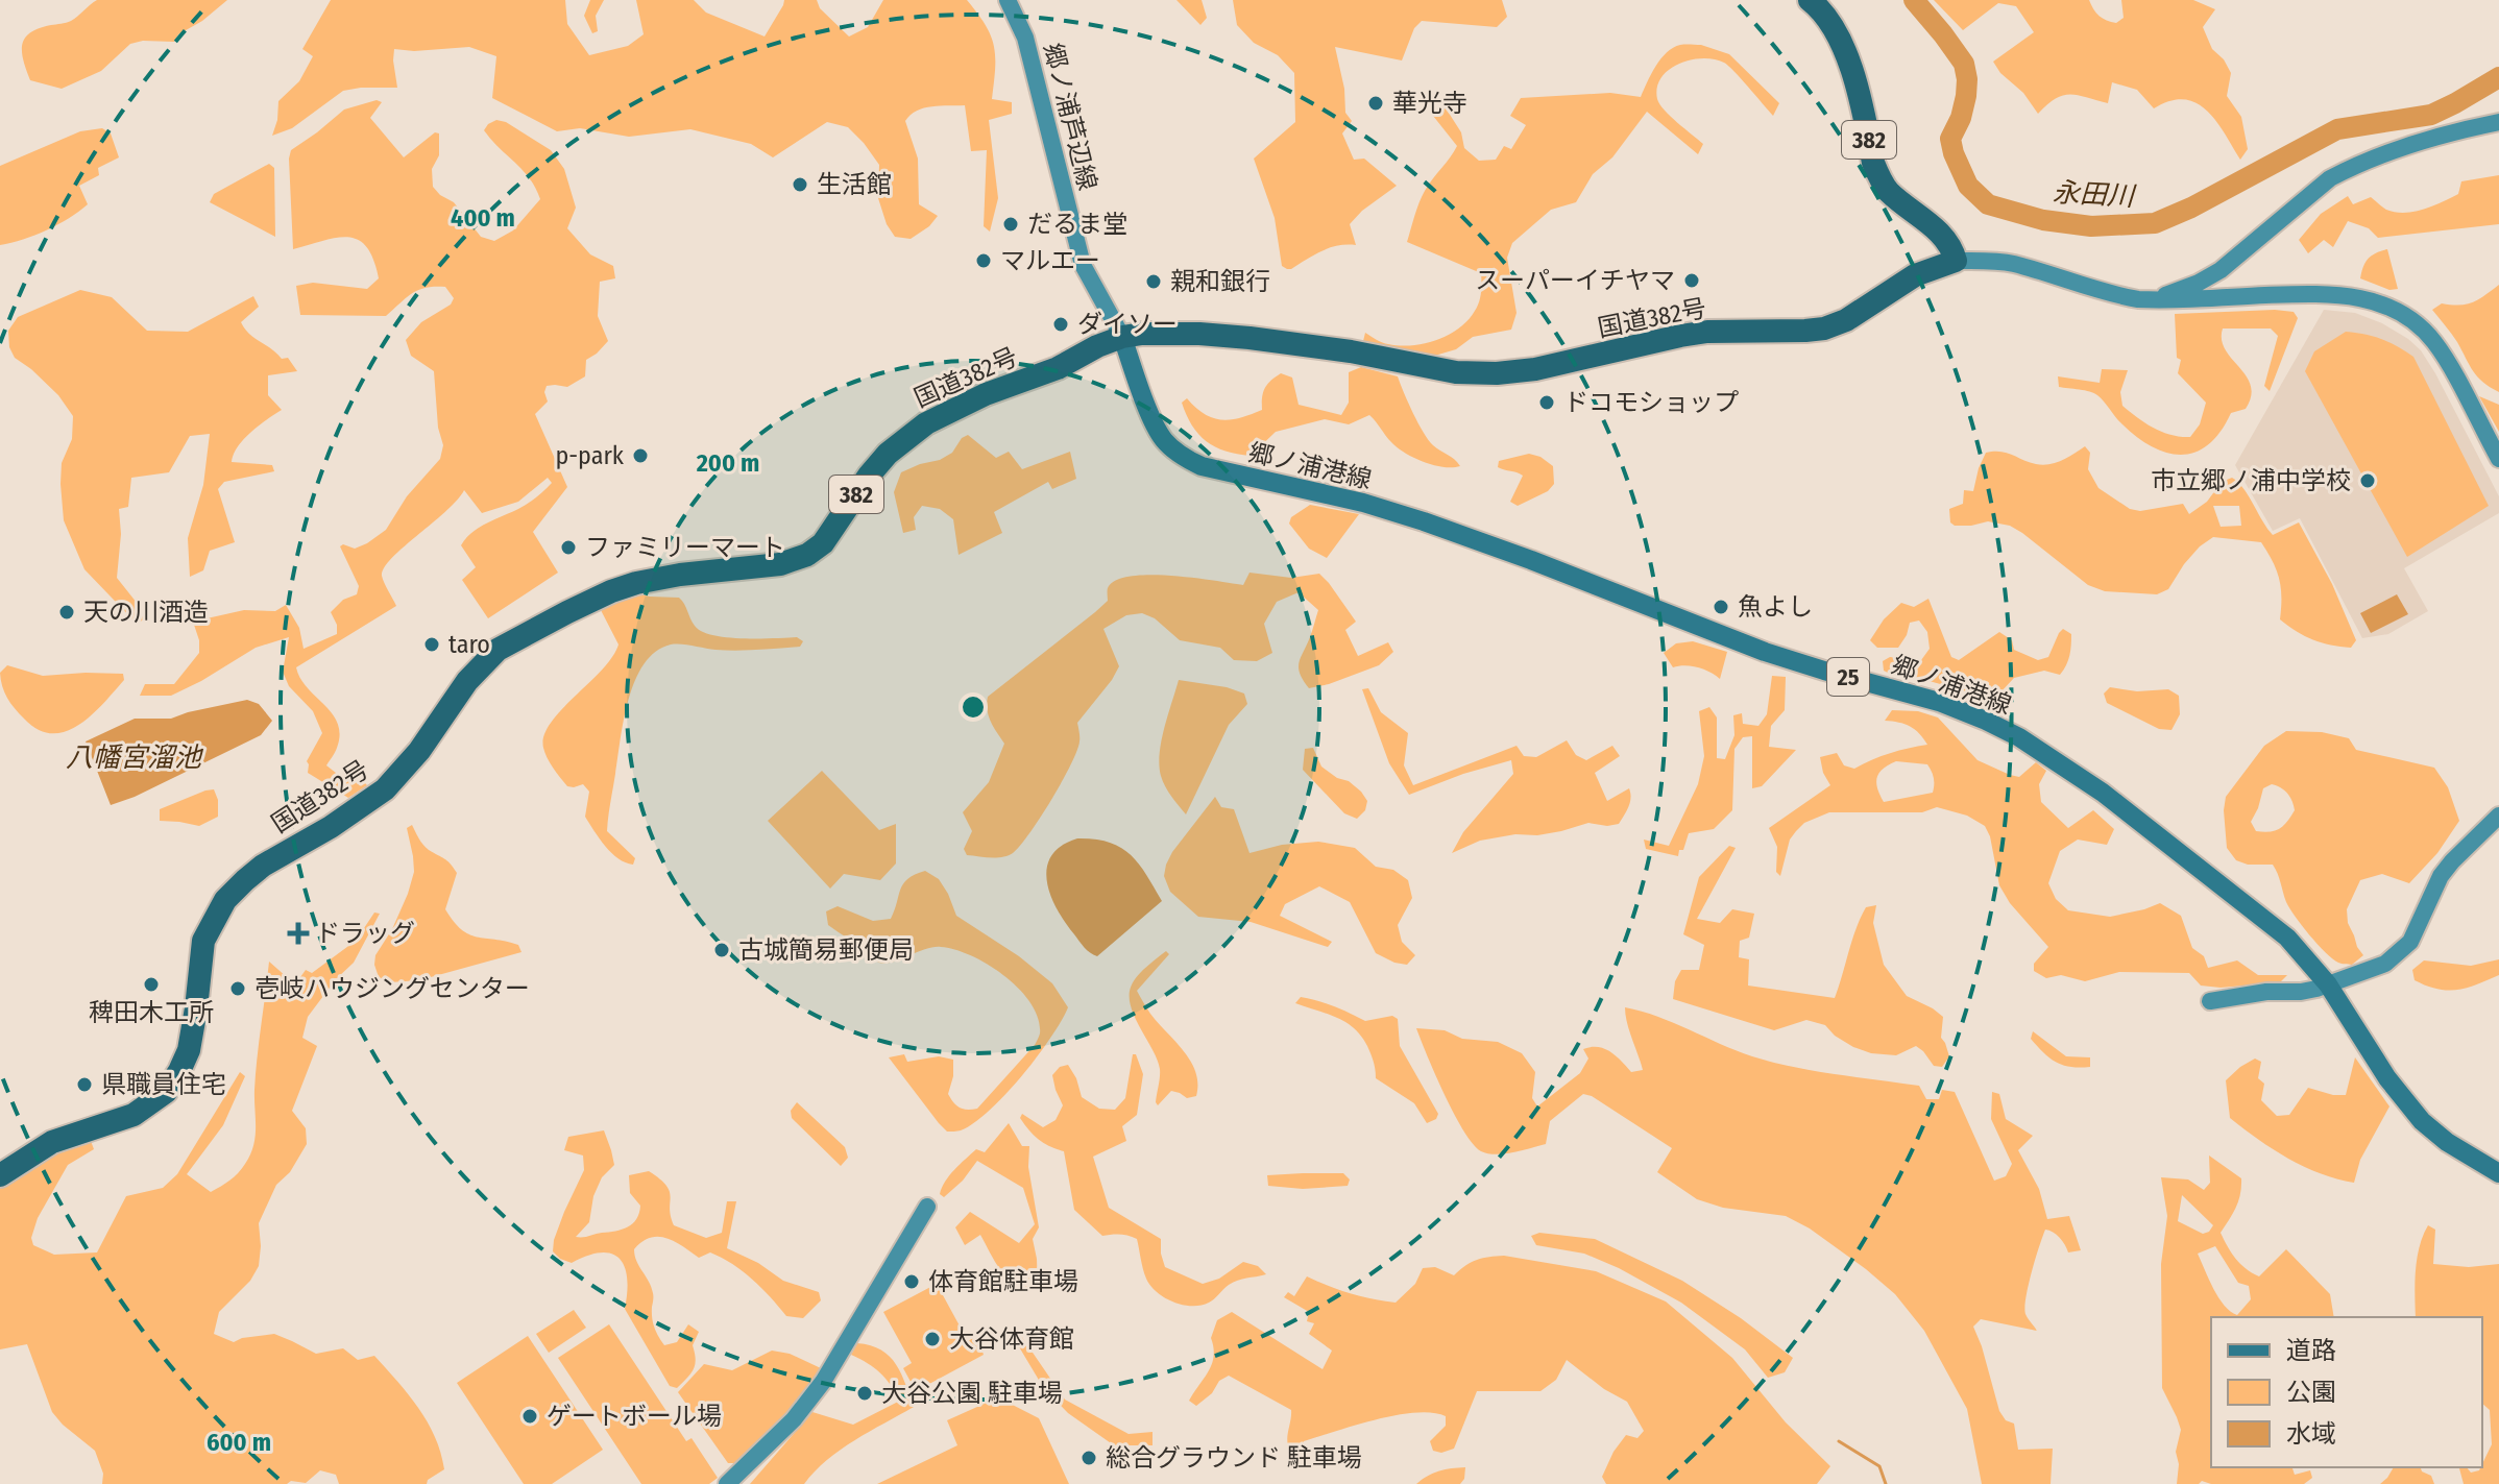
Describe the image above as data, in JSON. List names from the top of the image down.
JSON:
{
  "streets": {
    "highway": ["382", "国道382号"],
    "main road": ["郷ノ浦港線", "25"],
    "street": ["郷ノ浦芦辺線"]
  },
  "crossings": [
    ["郷ノ浦芦辺線", "国道382号"],
    ["郷ノ浦芦辺線", "郷ノ浦港線"],
    ["382", "国道382号"],
    ["国道382号", "郷ノ浦港線"]
  ],
  "water": ["永田川", "八幡宮溜池"],
  "places": {
    "other": [
      "華光寺",
      "生活館",
      "だるま堂",
      "マルエー",
      "スーパーイチヤマ",
      "親和銀行",
      "ダイソー",
      "ドコモショップ",
      "p-park",
      "市立郷ノ浦中学校",
      "ファミリーマート",
      "魚よし",
      "天の川酒造",
      "taro",
      "古城簡易郵便局",
      "稗田木工所",
      "壱岐ハウジングセンター",
      "県職員住宅",
      "体育館駐車場",
      "大谷体育館",
      "大谷公園 駐車場",
      "ゲートボール場",
      "総合グラウンド 駐車場"
    ],
    "health": ["ドラッグ"]
  },
  "legend": ["道路", "公園", "水域"],
  "rings": ["400 m", "200 m", "600 m"]
}
